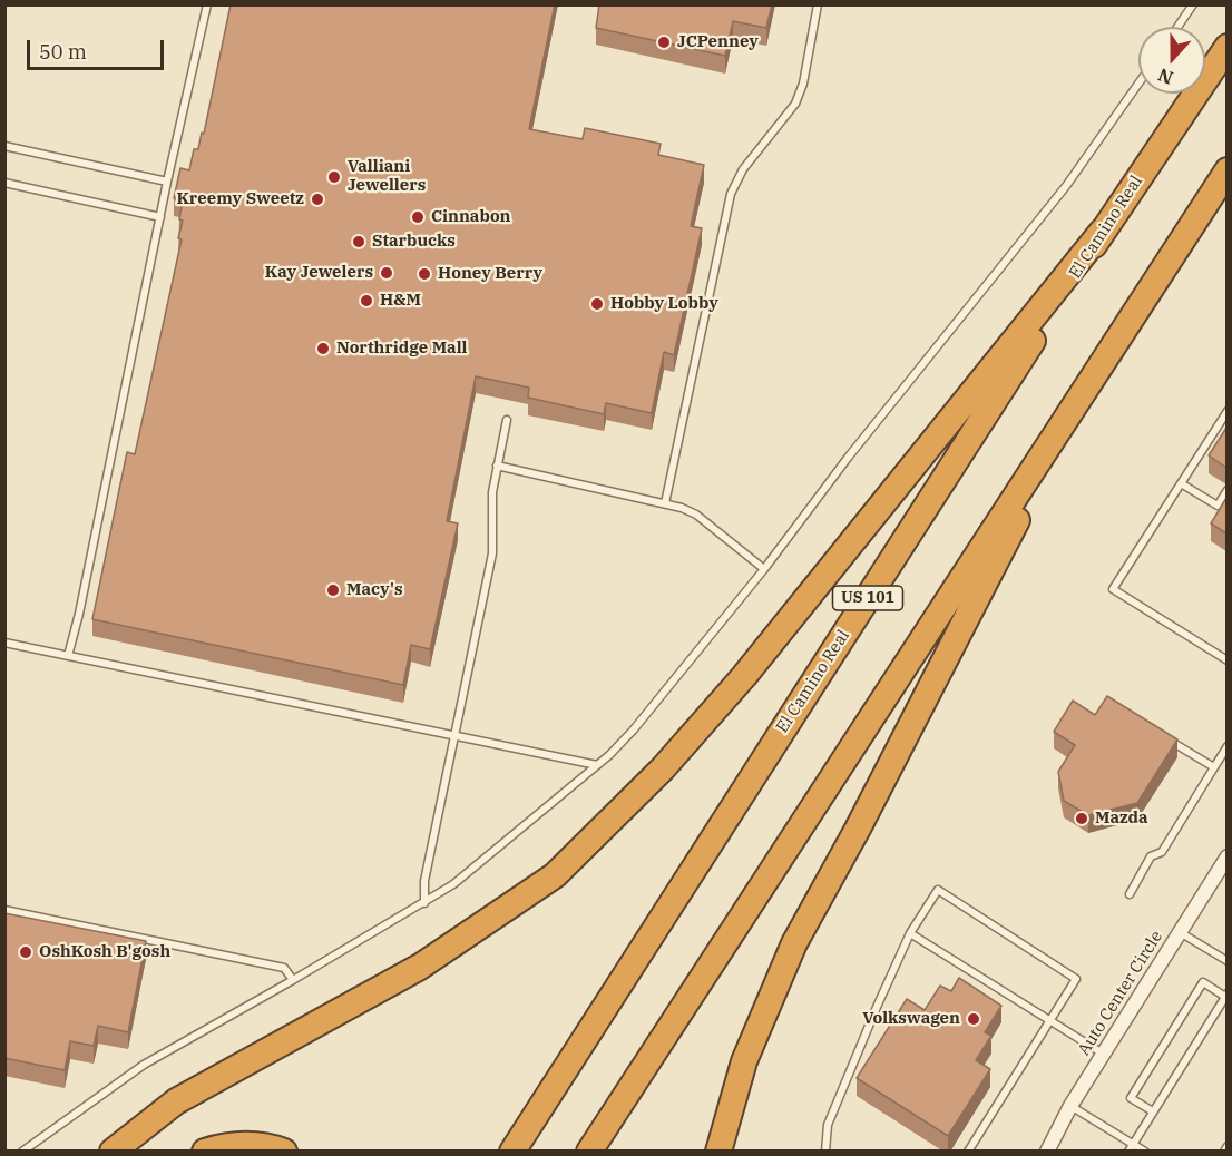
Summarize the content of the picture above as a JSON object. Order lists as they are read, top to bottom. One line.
{"streets":{"highway":["El Camino Real","US 101"],"street":["Auto Center Circle"]},"places":["JCPenney","Valliani Jewellers","Kreemy Sweetz","Cinnabon","Starbucks","Kay Jewelers","Honey Berry","H&M","Hobby Lobby","Northridge Mall","Macy's","Mazda","OshKosh B'gosh","Volkswagen"],"scale_bar":"50 m","north":"bottom"}
